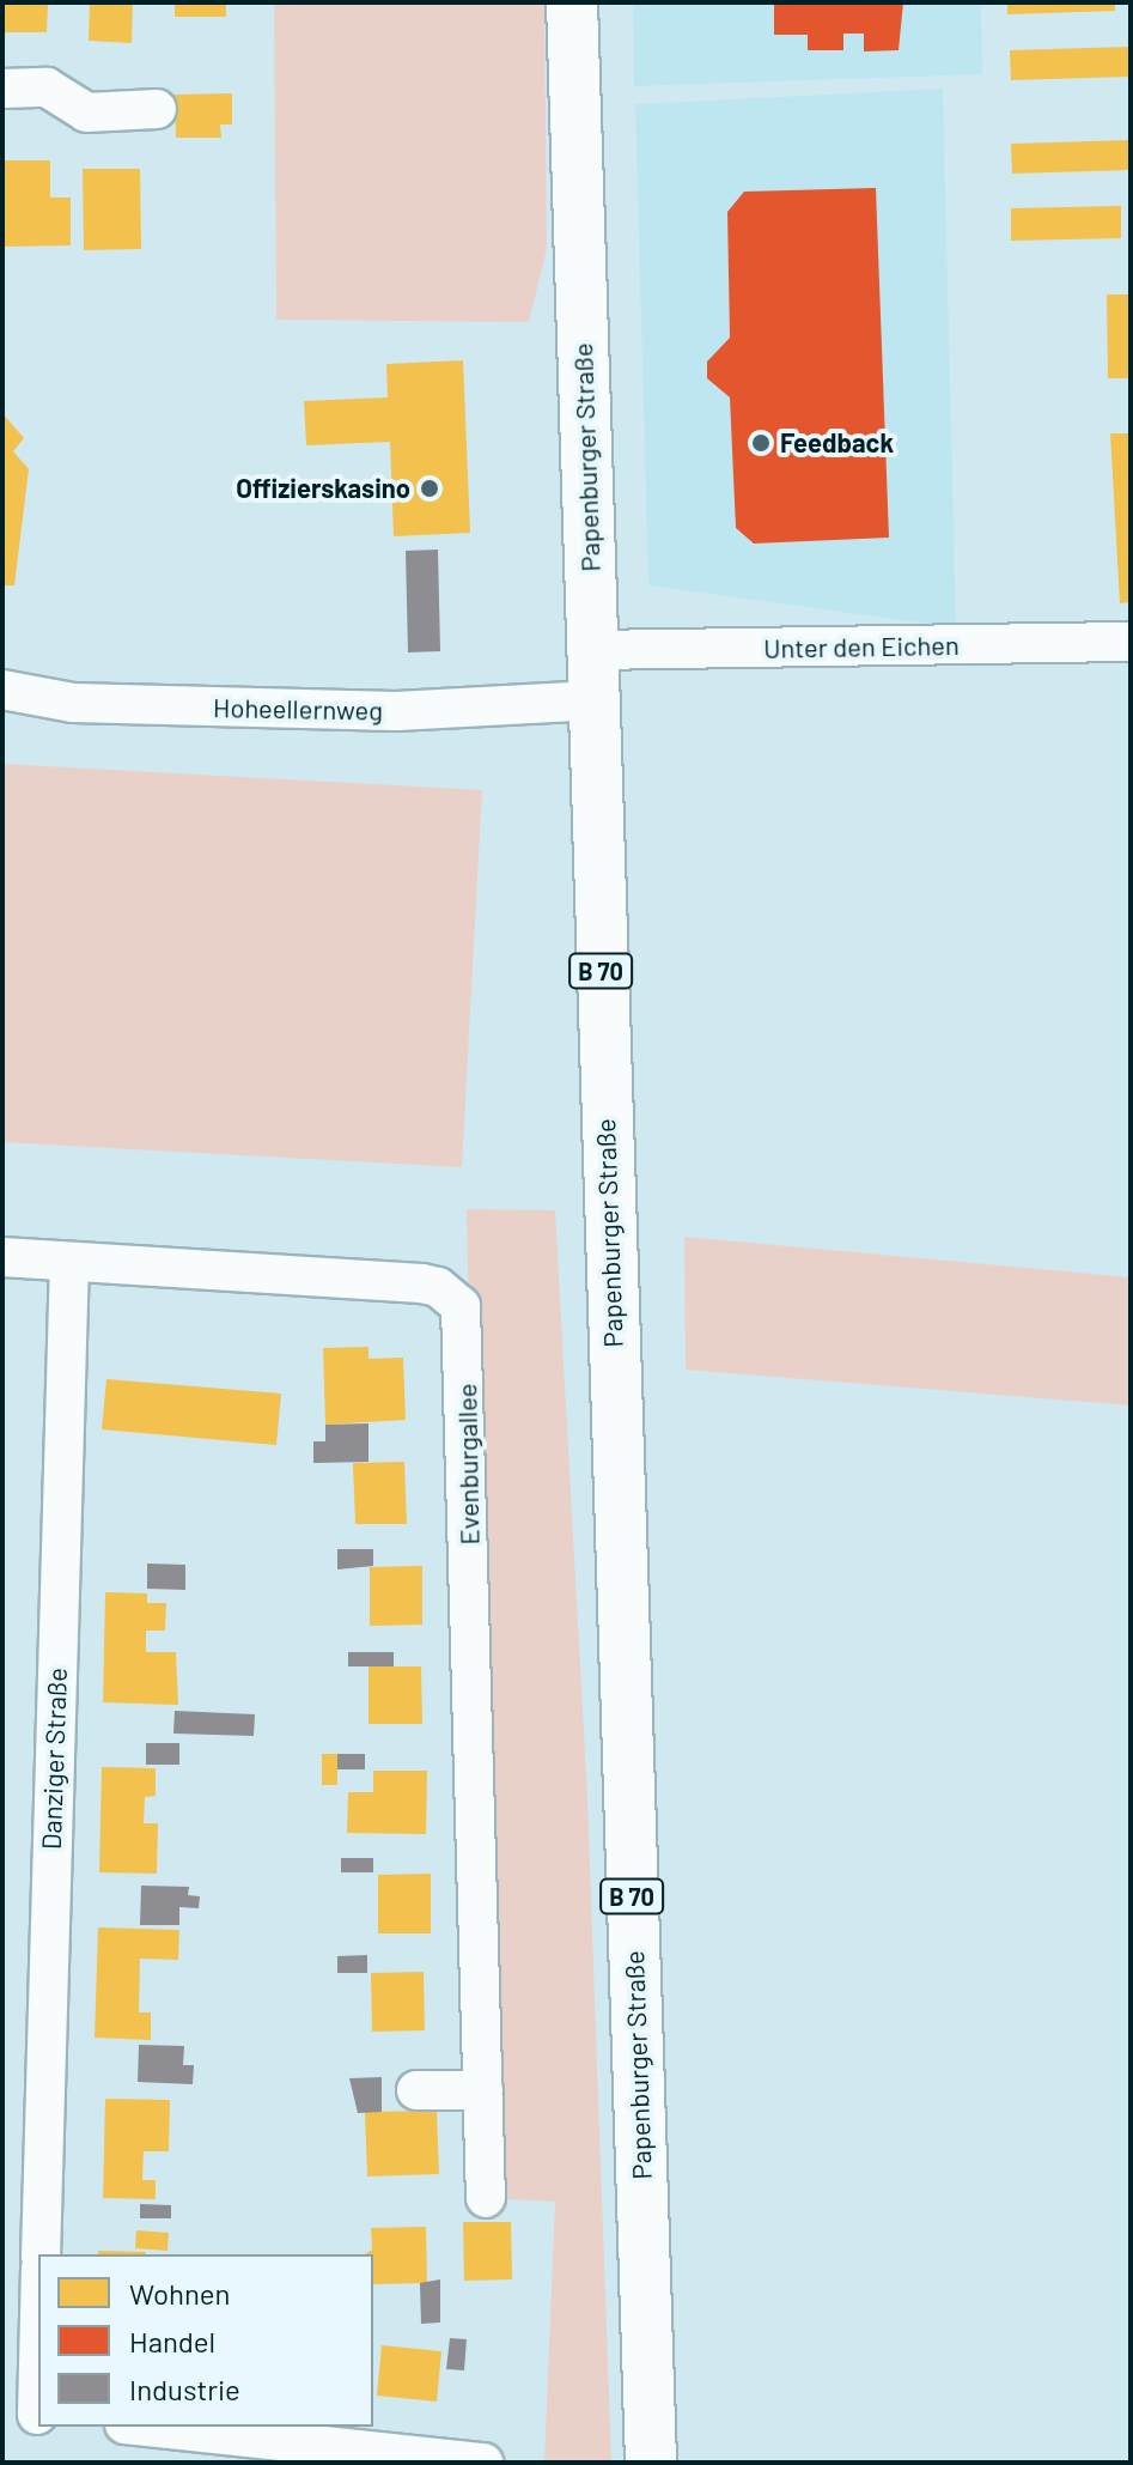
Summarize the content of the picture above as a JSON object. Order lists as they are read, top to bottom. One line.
{"streets":{"main road":["Papenburger Straße","B 70"],"street":["Unter den Eichen","Hoheellernweg","Evenburgallee","Danziger Straße"]},"crossings":[["Papenburger Straße","Unter den Eichen"],["Papenburger Straße","Hoheellernweg"],["Evenburgallee","Danziger Straße"]],"places":["Feedback","Offizierskasino"],"legend":["Wohnen","Handel","Industrie"]}
